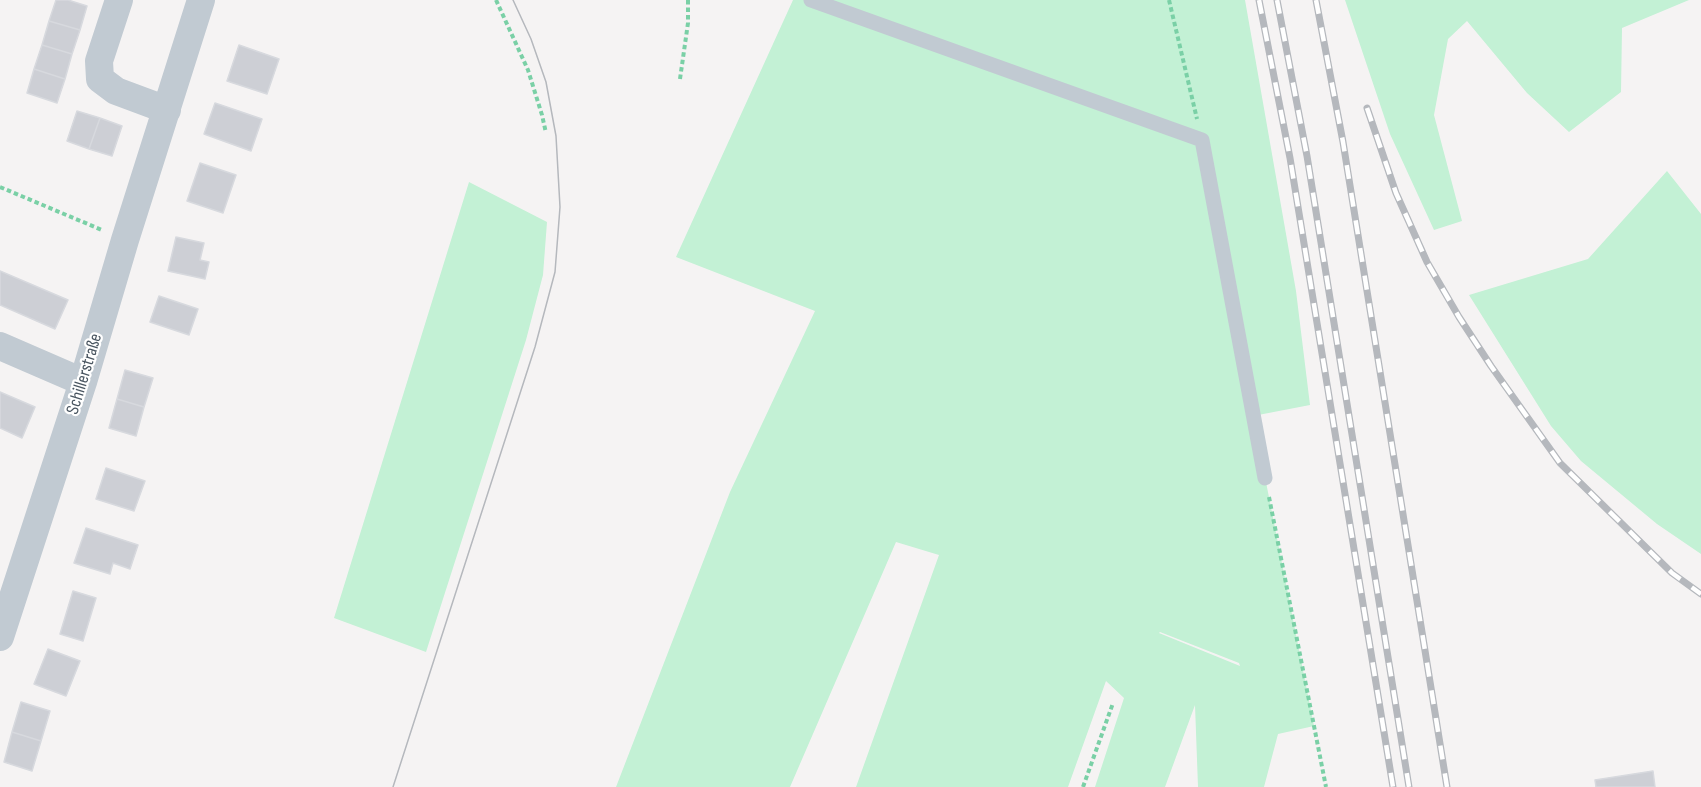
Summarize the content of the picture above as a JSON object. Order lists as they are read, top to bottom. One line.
{"streets":{"street":["Schillerstraße"]}}
